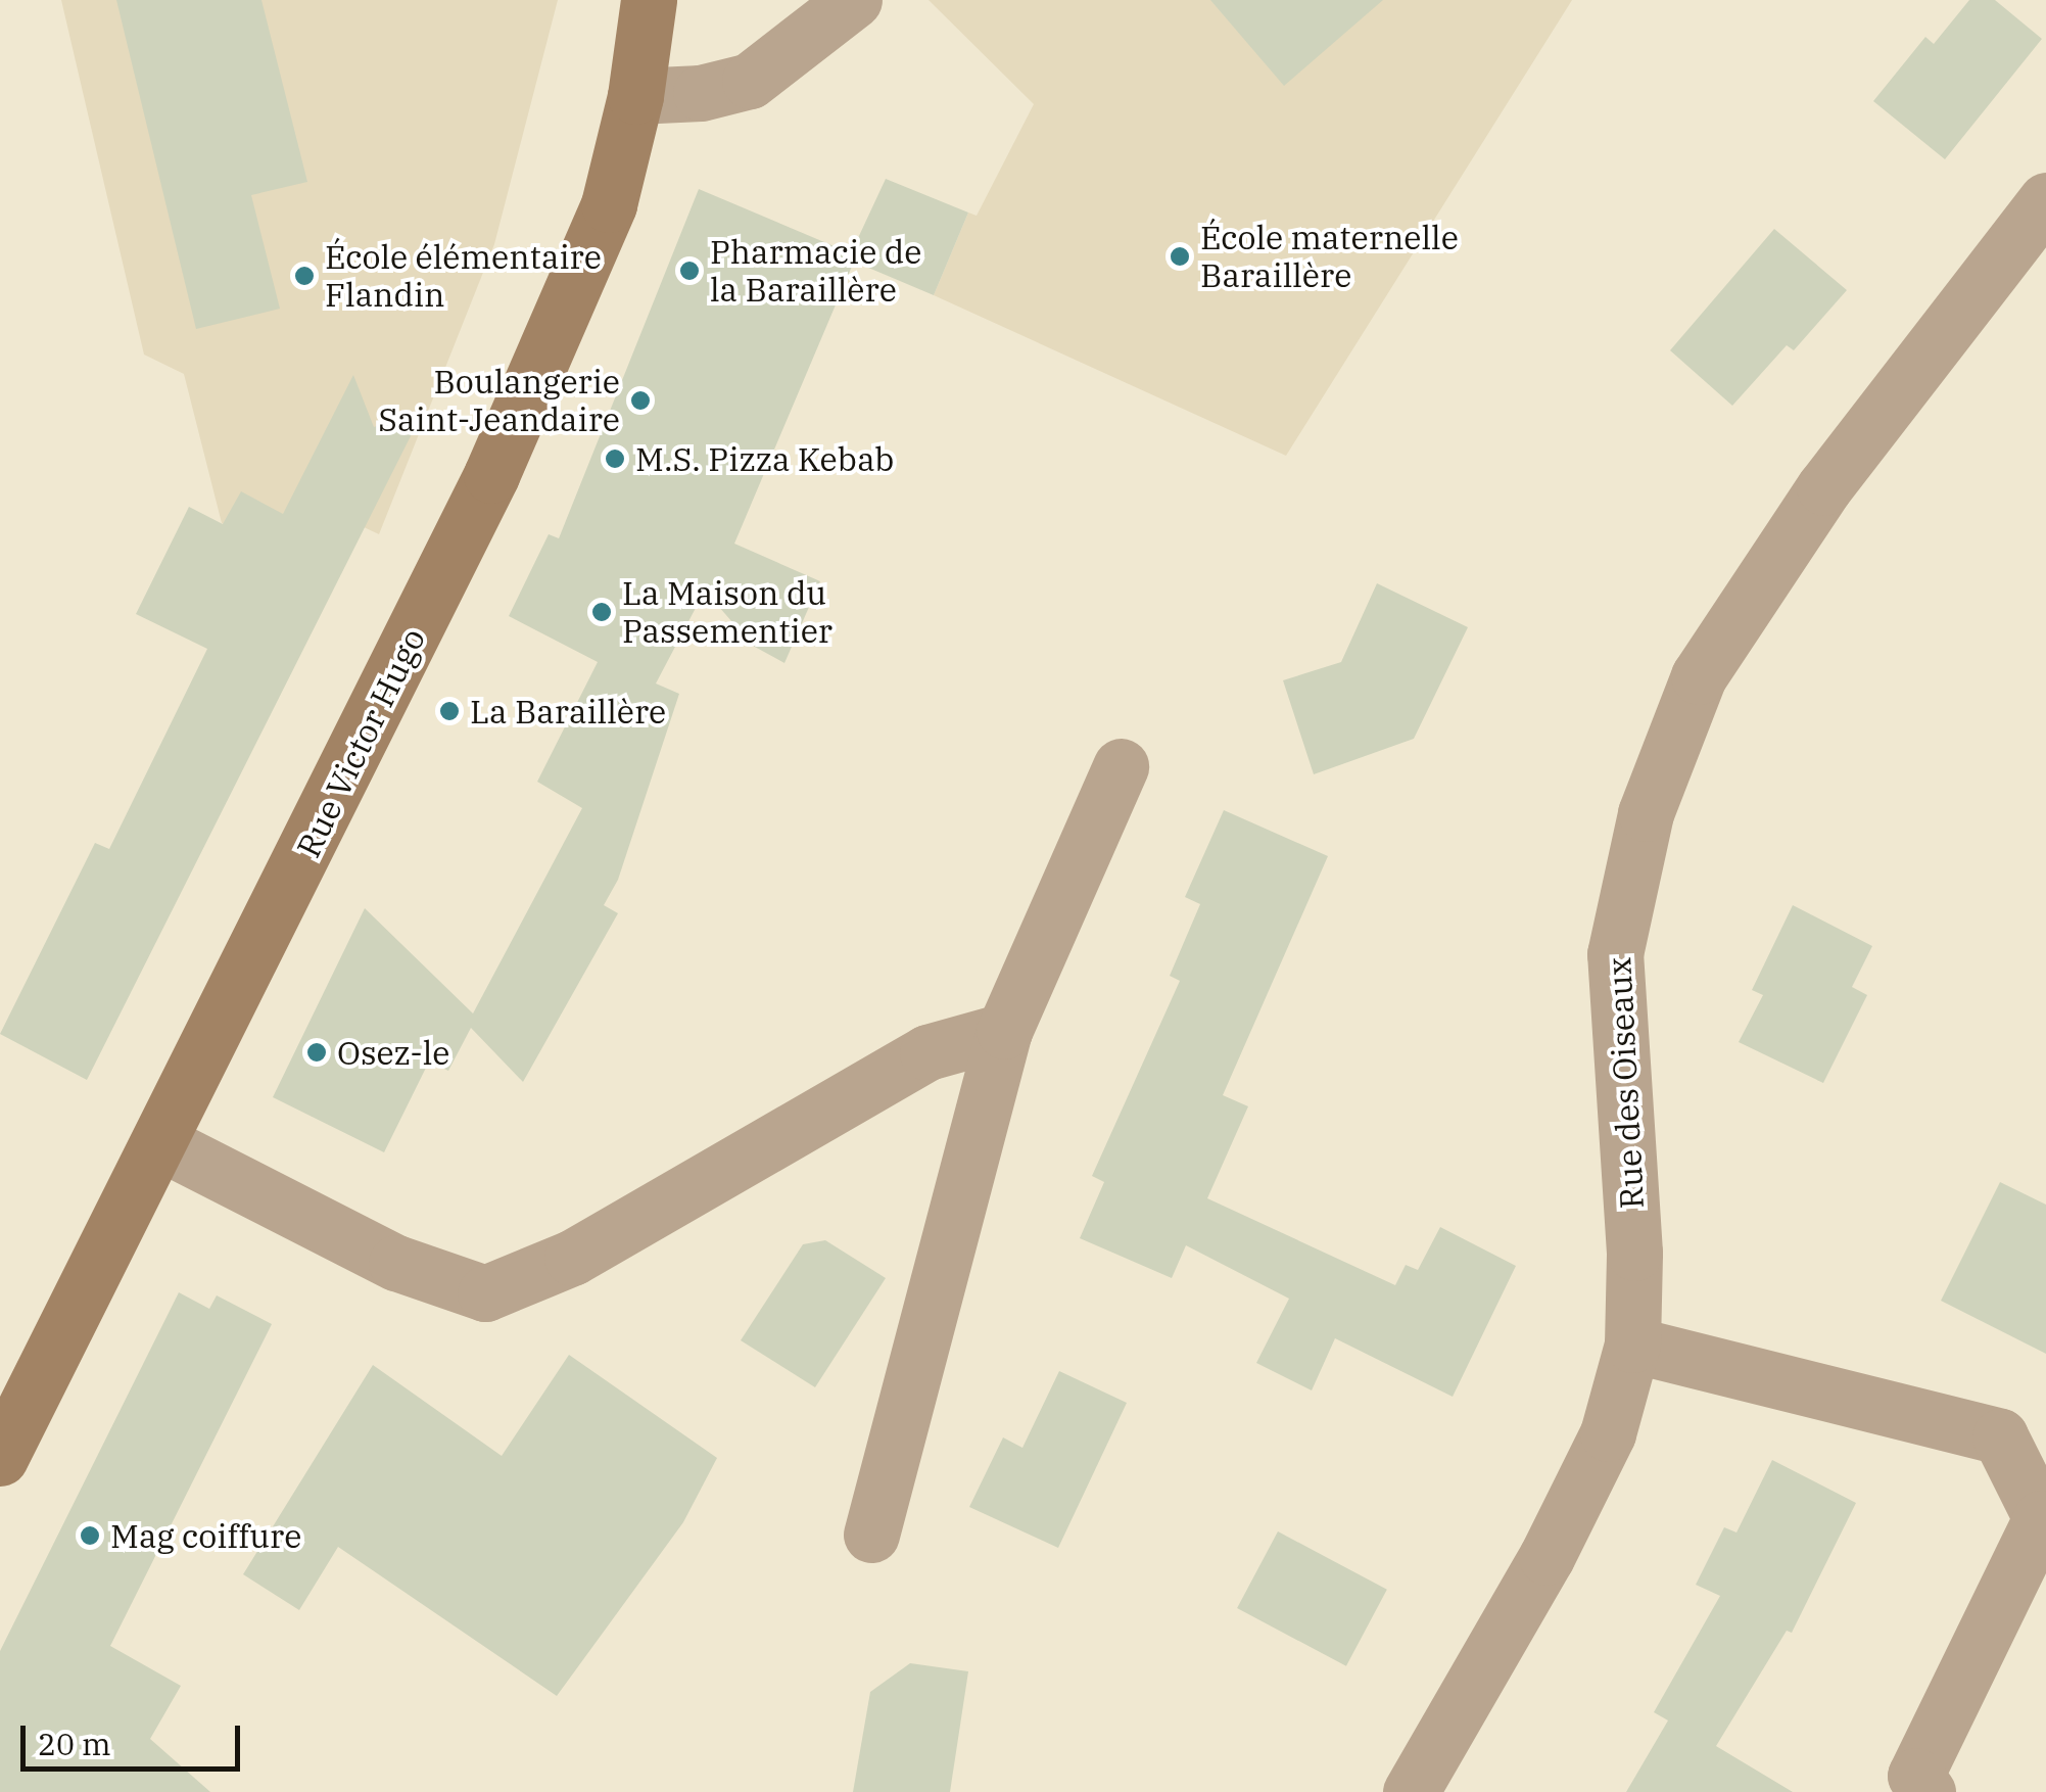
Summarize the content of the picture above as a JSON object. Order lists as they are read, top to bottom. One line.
{"streets":{"main road":["Rue Victor Hugo"],"street":["Rue des Oiseaux"]},"places":["École maternelle Baraillère","Pharmacie de la Baraillère","École élémentaire Flandin","Boulangerie Saint-Jeandaire","M.S. Pizza Kebab","La Maison du Passementier","La Baraillère","Osez-le","Mag coiffure"],"scale_bar":"20 m"}
